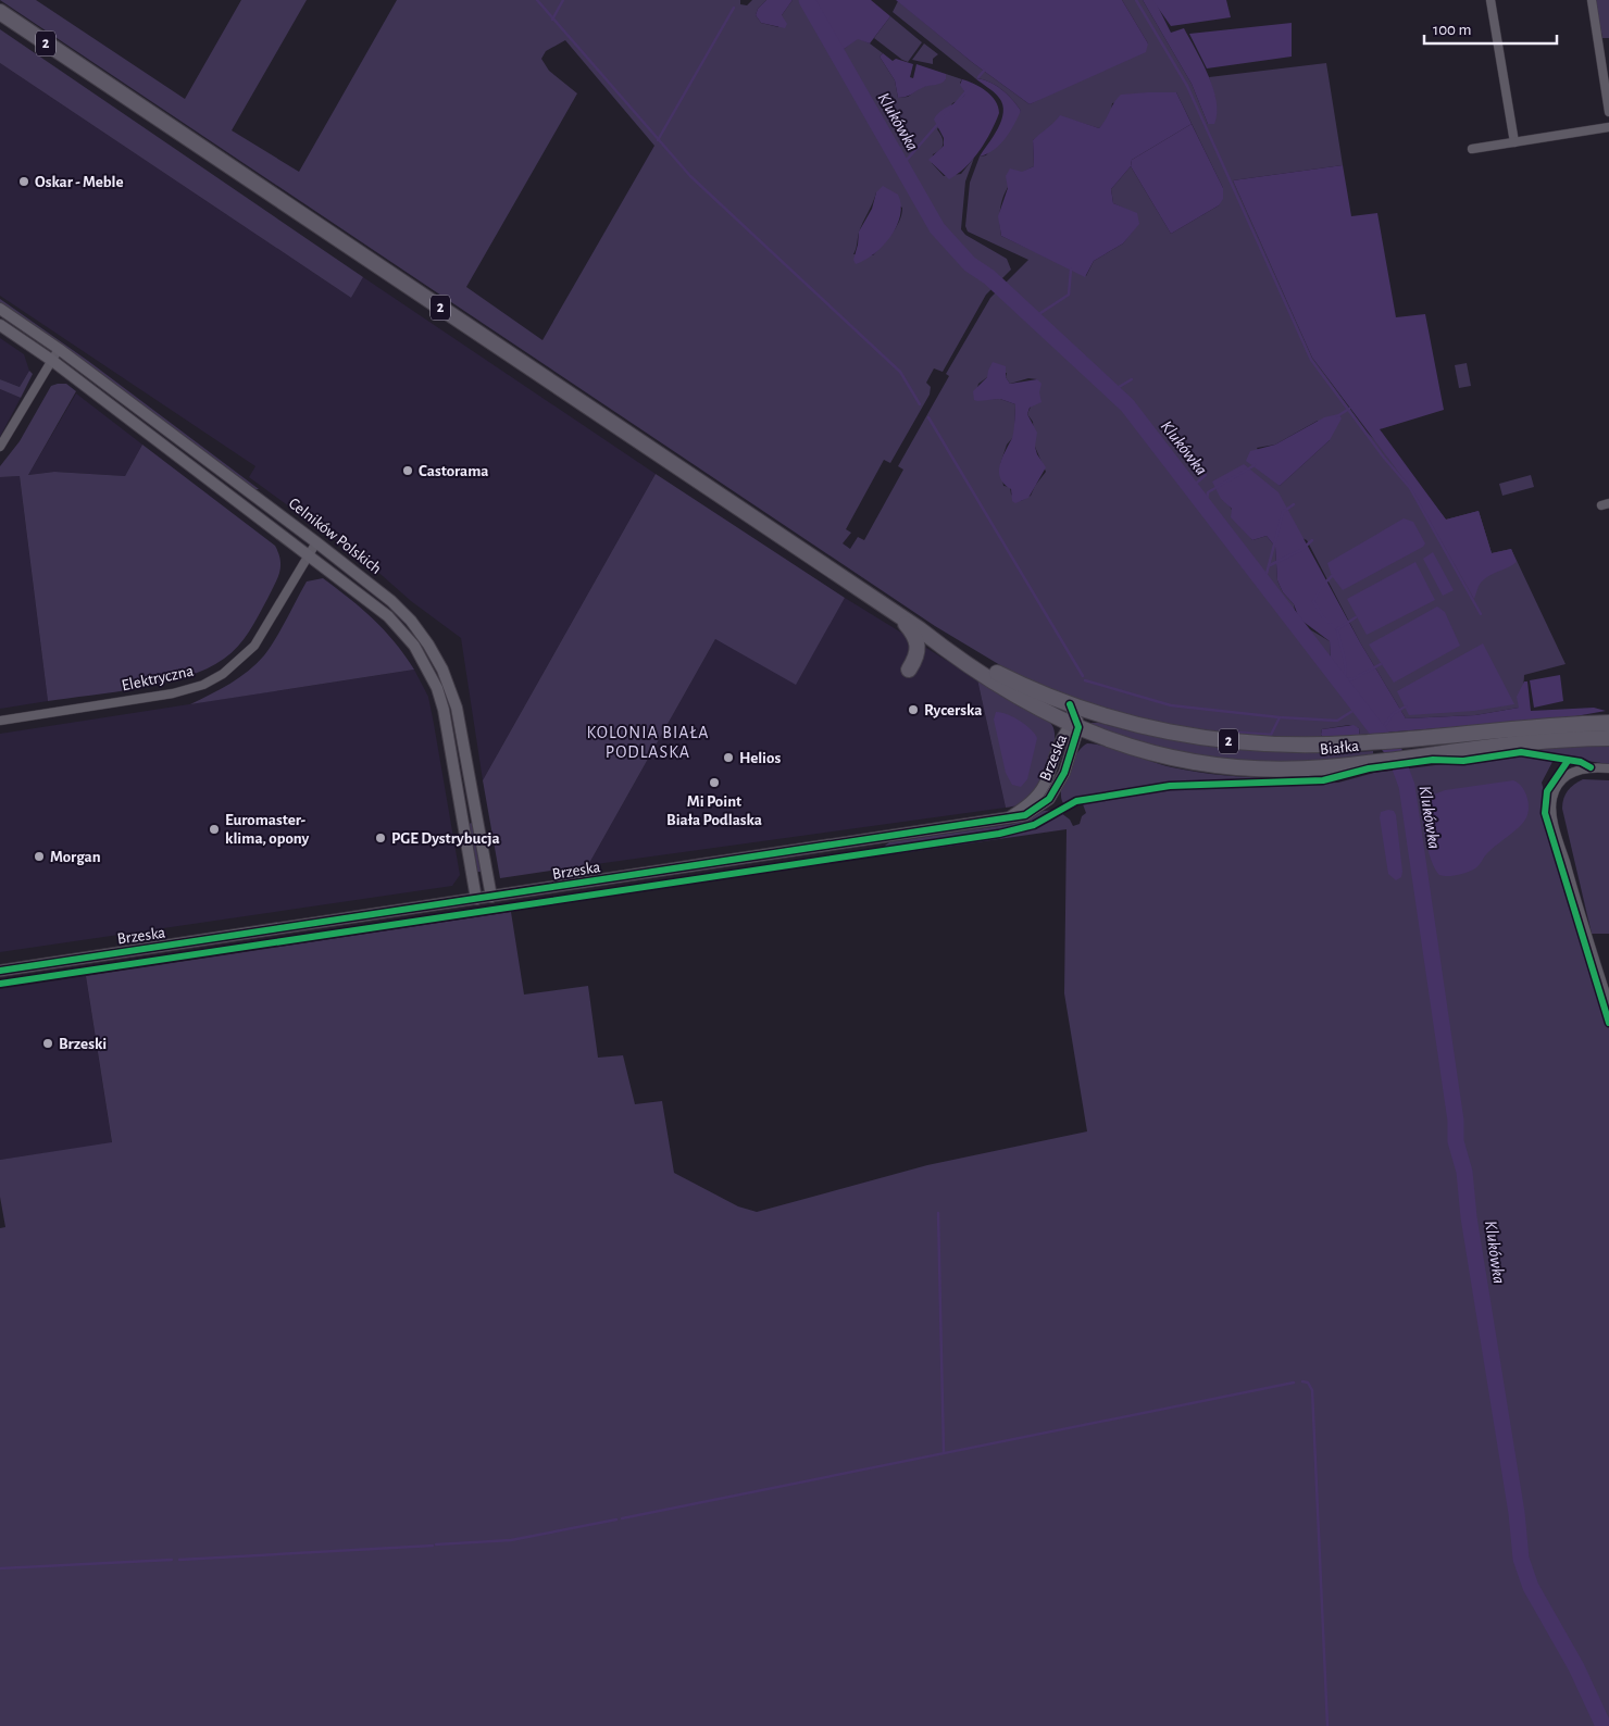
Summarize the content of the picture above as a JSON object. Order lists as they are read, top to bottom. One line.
{"streets":{"highway":["2","Białka"],"street":["Celników Polskich","Elektryczna","Brzeska"]},"crossings":[["2","Białka"],["2","Brzeska"],["Celników Polskich","Elektryczna"],["Celników Polskich","Brzeska"],["Białka","Brzeska"]],"districts":["KOLONIA BIAŁA PODLASKA"],"water":["Klukówka"],"places":["Oskar - Meble","Castorama","Rycerska","Helios","Mi Point Biała Podlaska","Euromaster- klima, opony","PGE Dystrybucja","Morgan","Brzeski"],"scale_bar":"100 m"}
